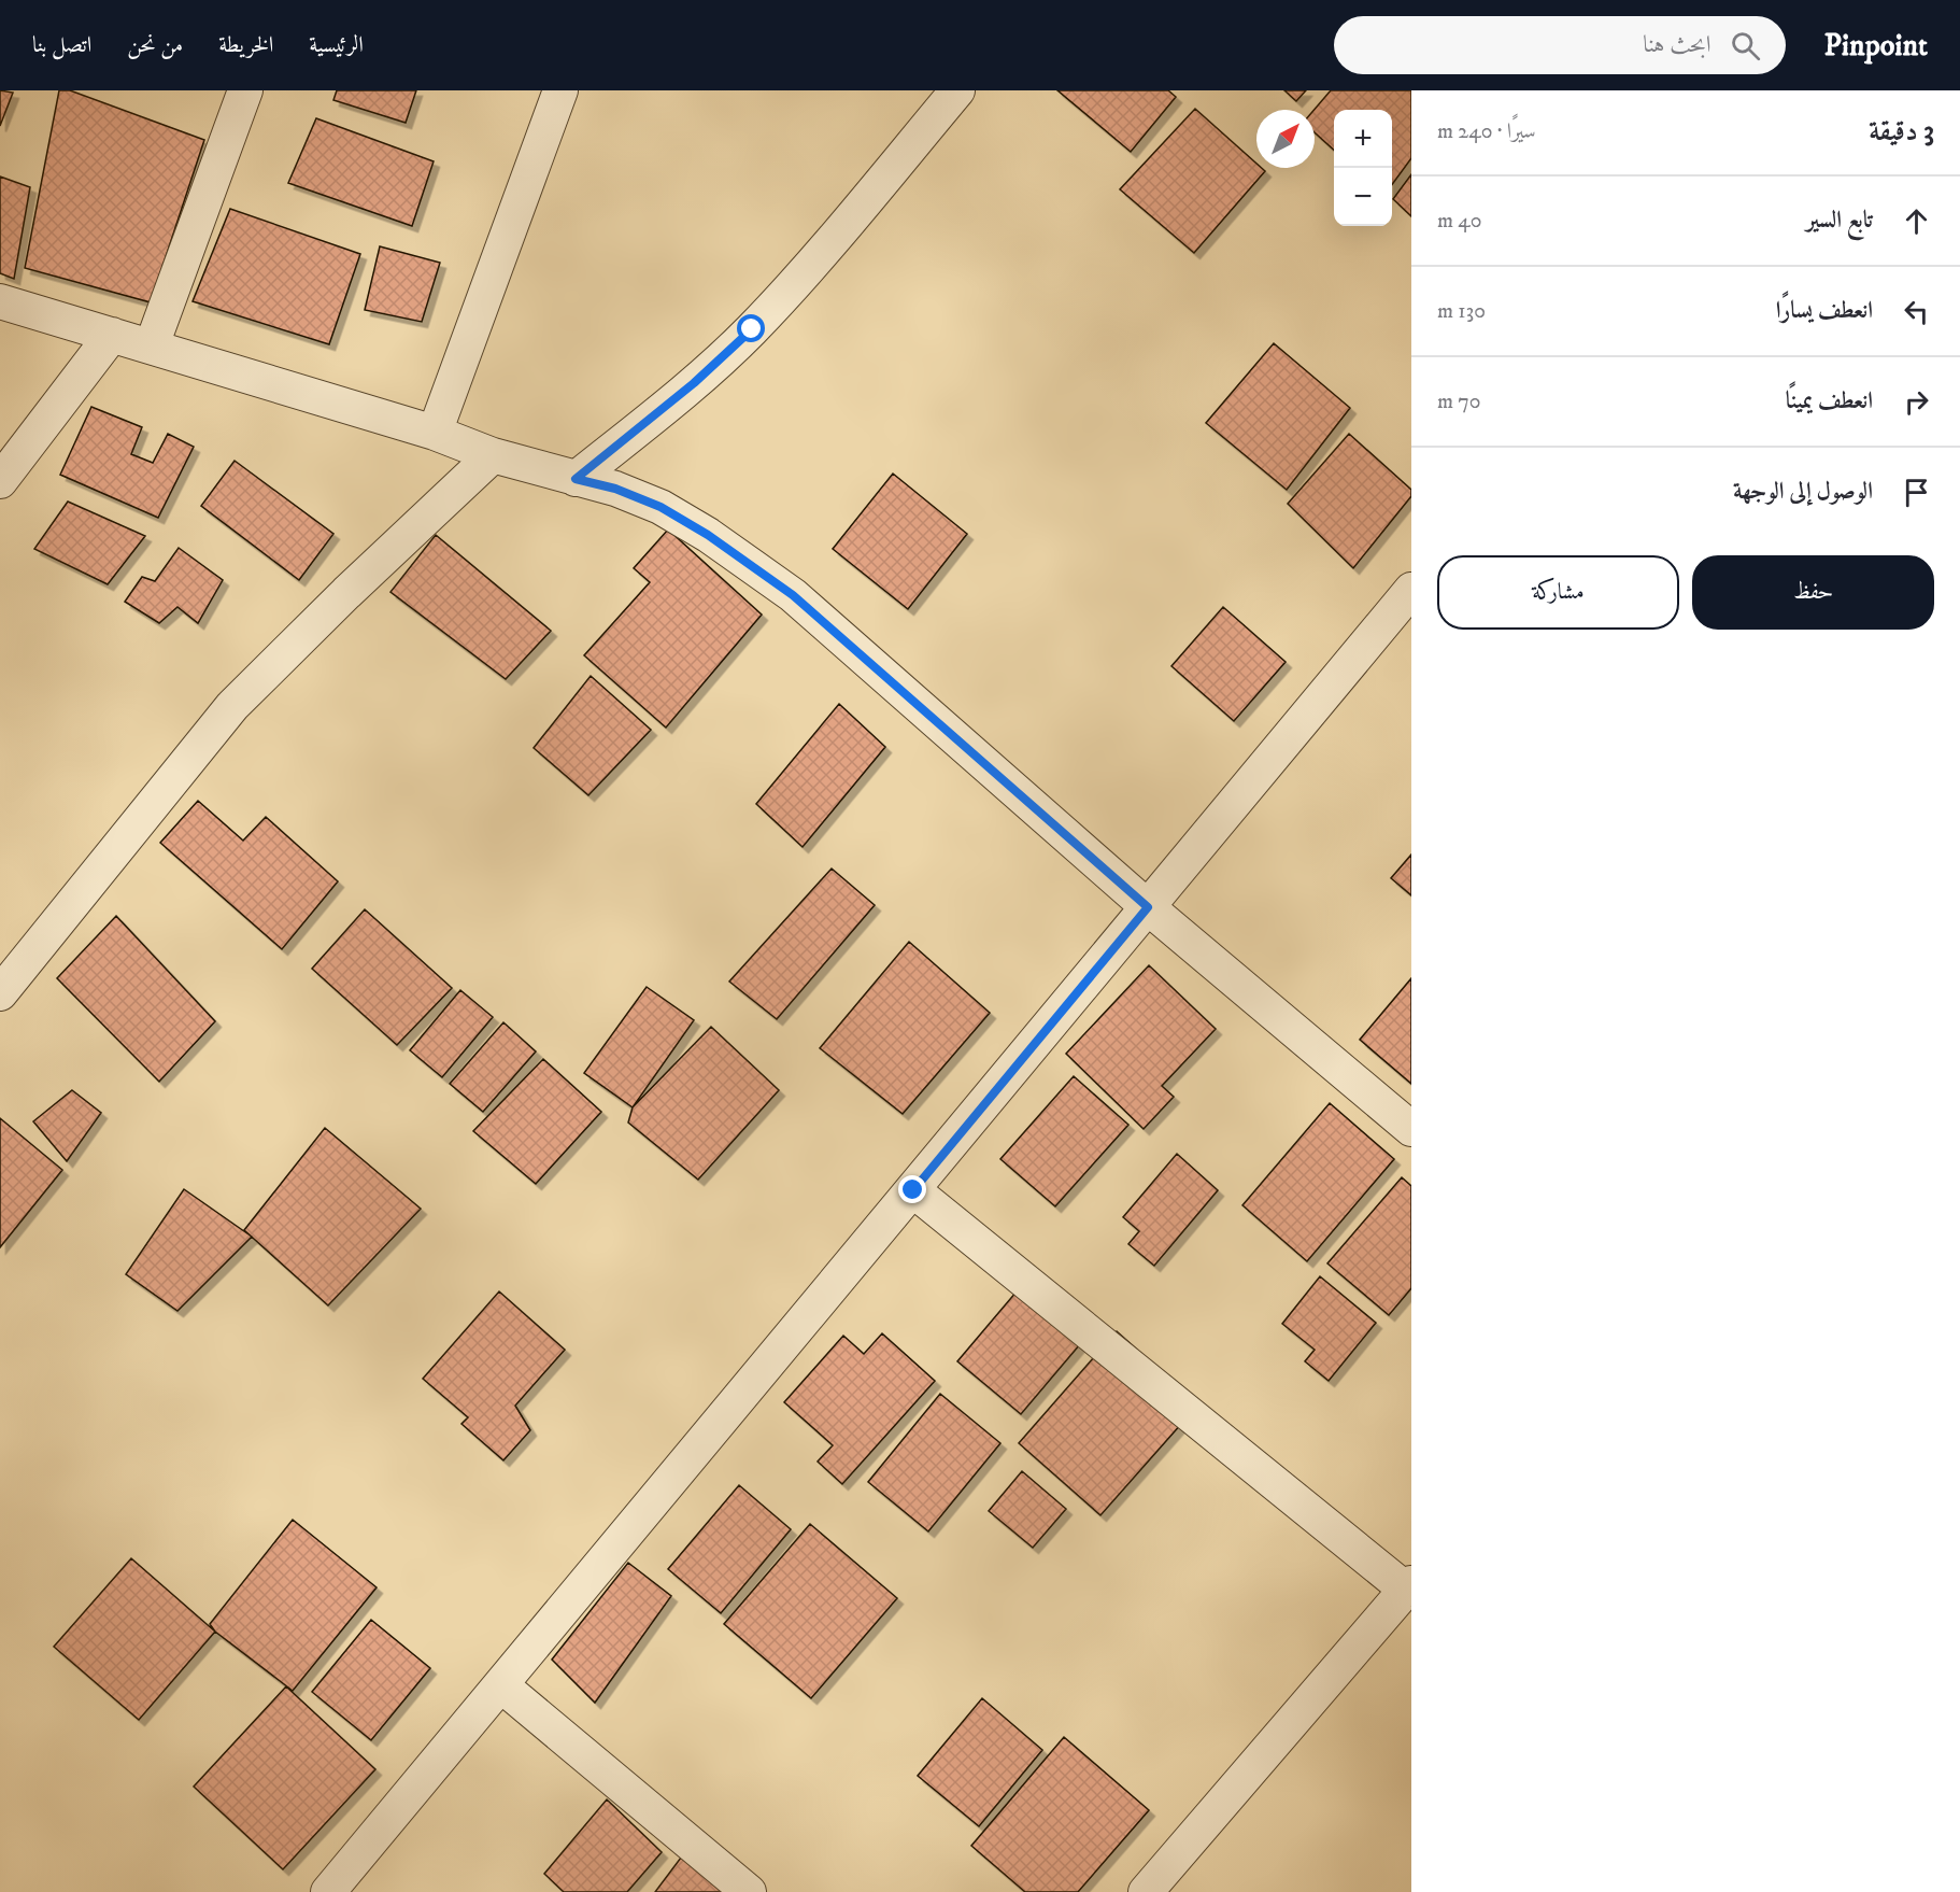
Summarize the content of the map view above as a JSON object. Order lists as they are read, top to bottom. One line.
{"north":"top right","page":{"header":"Pinpoint","search":"ابحث هنا","nav":["الرئيسية","الخريطة","من نحن","اتصل بنا"],"heading":["3 دقيقة","سيرًا · 240 m"],"map_buttons":["+","−"],"list":[["تابع السير","40 m"],["انعطف يسارًا","130 m"],["انعطف يمينًا","70 m"],"الوصول إلى الوجهة"],"buttons":["حفظ","مشاركة"]}}
